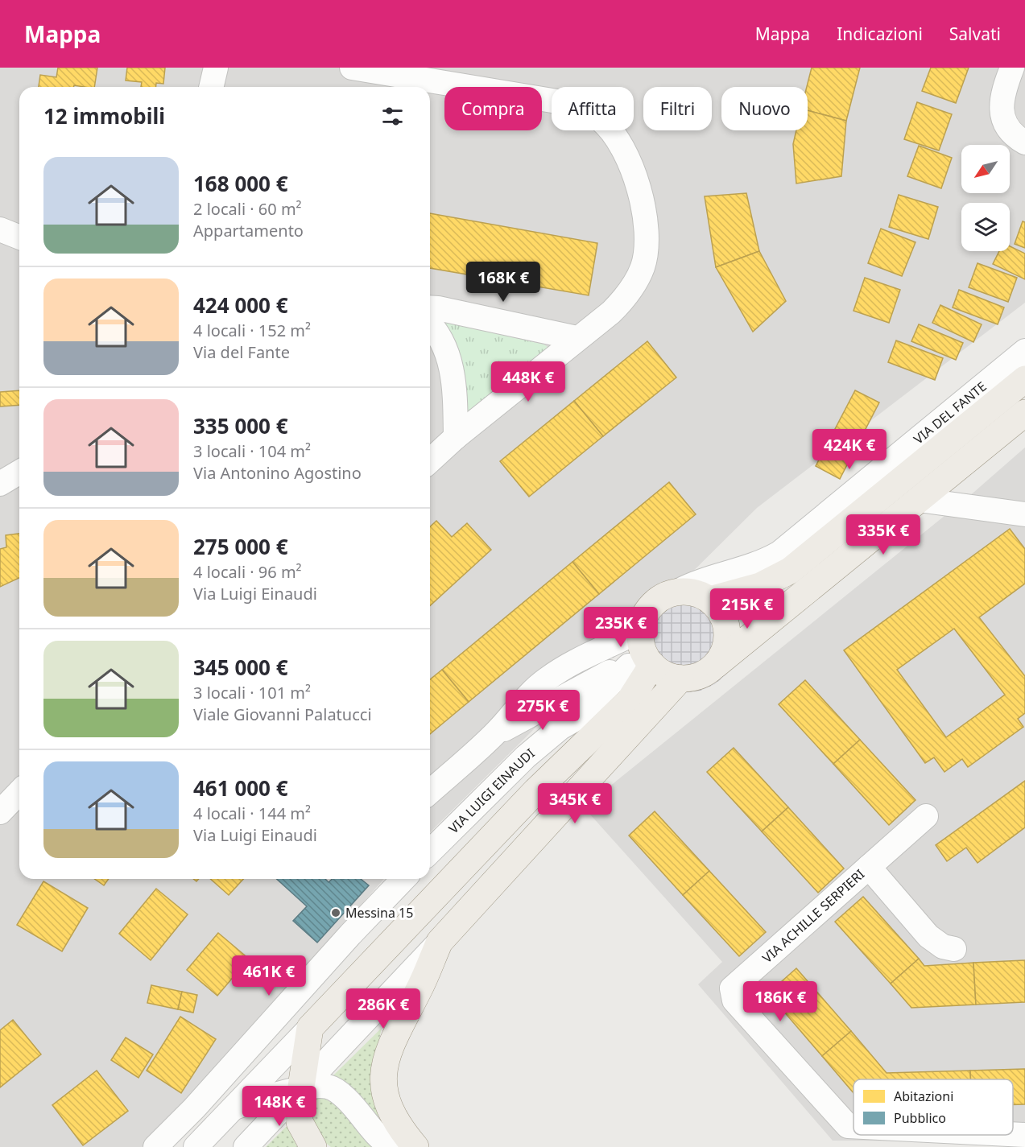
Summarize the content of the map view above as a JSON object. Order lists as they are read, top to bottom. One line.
{"streets":{"street":["VIA DEL FANTE","VIA LUIGI EINAUDI","VIA ACHILLE SERPIERI"]},"crossings":[["VIA DEL FANTE","VIA LUIGI EINAUDI"]],"places":["Messina 15"],"legend":["Abitazioni","Pubblico"],"north":"bottom left","page":{"header":"Mappa","nav":["Mappa","Indicazioni","Salvati"],"chip":["Compra","Affitta","Filtri","Nuovo"],"heading":"12 immobili","list":[{"name":"168 000 €","note":"2 locali · 60 m² · Appartamento"},{"name":"424 000 €","note":"4 locali · 152 m² · Via del Fante"},{"name":"335 000 €","note":"3 locali · 104 m² · Via Antonino Agostino"},{"name":"275 000 €","note":"4 locali · 96 m² · Via Luigi Einaudi"},{"name":"345 000 €","note":"3 locali · 101 m² · Viale Giovanni Palatucci"},{"name":"461 000 €","note":"4 locali · 144 m² · Via Luigi Einaudi"}],"price":["168K €","448K €","424K €","335K €","215K €","235K €","275K €","345K €","461K €","186K €","286K €","148K €"]}}
